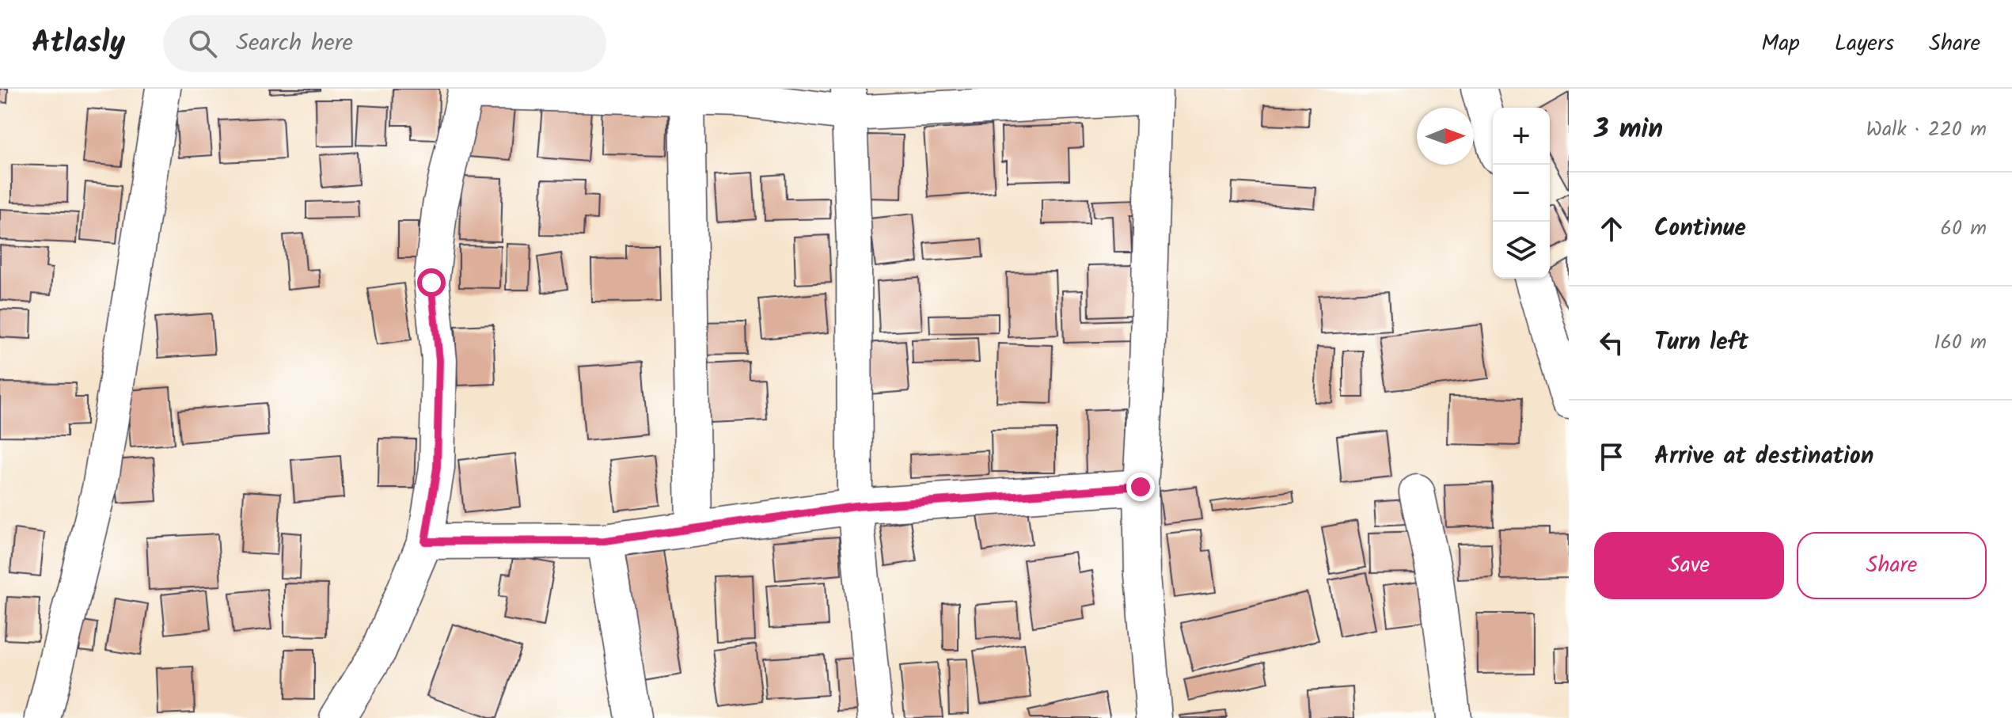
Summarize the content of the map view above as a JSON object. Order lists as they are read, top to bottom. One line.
{"north":"right","page":{"header":"Atlasly","search":"Search here","nav":["Map","Layers","Share"],"heading":["3 min","Walk · 220 m"],"map_buttons":["+","−"],"list":[["Continue","60 m"],["Turn left","160 m"],"Arrive at destination"],"buttons":["Save","Share"]}}
